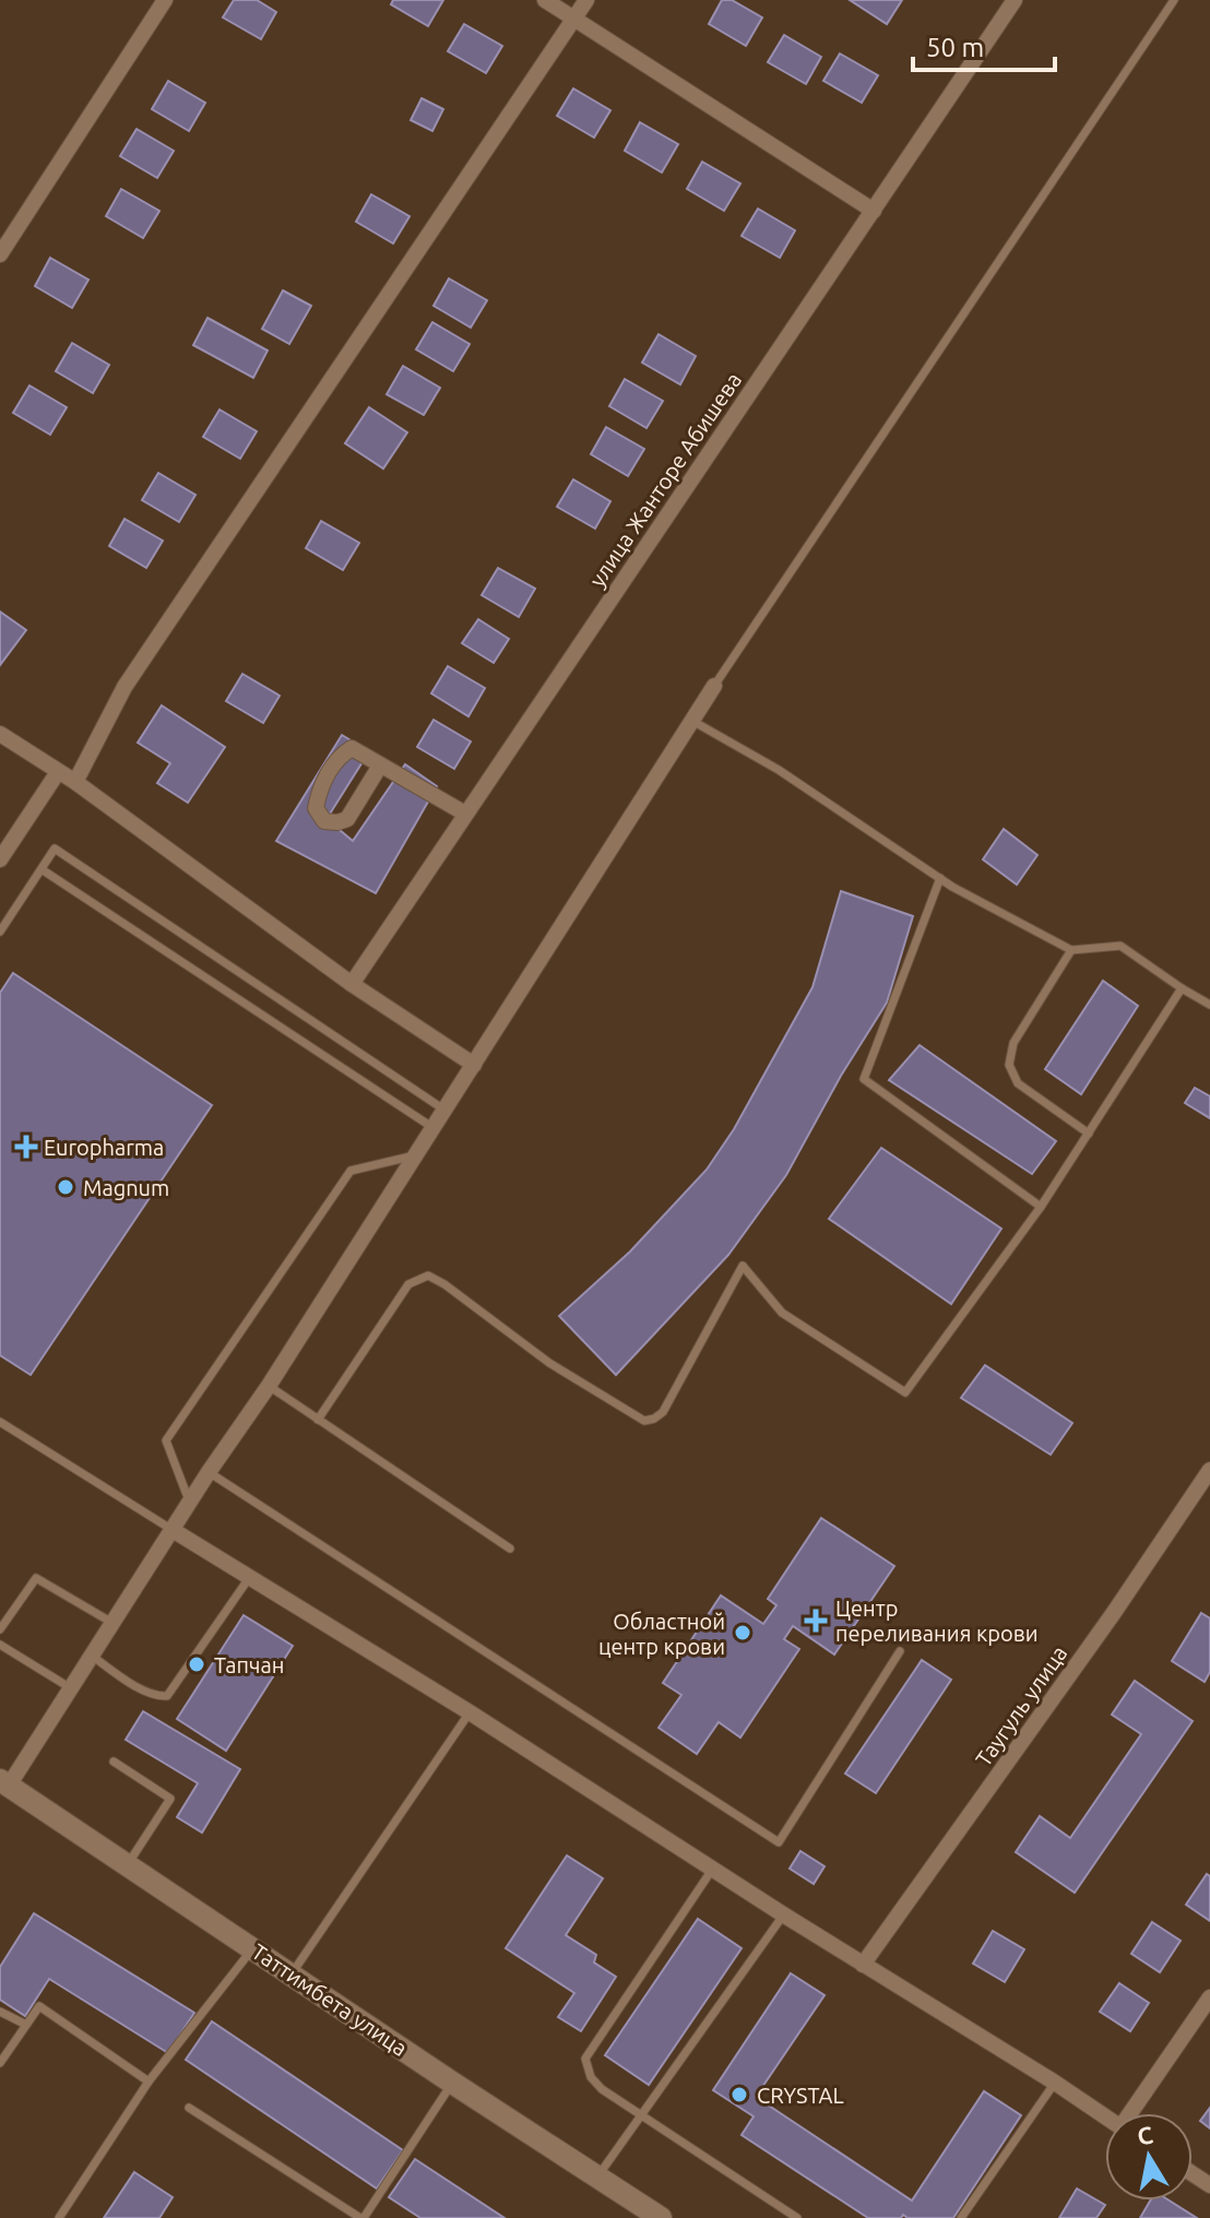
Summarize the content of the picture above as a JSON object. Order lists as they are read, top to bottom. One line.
{"streets":{"main road":["Таттимбета улица"],"street":["улица Жанторе Абишева","Таугуль улица"]},"places":{"health":["Europharma","Центр переливания крови"],"other":["Magnum","Областной центр крови","Тапчан","CRYSTAL"]},"scale_bar":"50 m","north":"top"}
